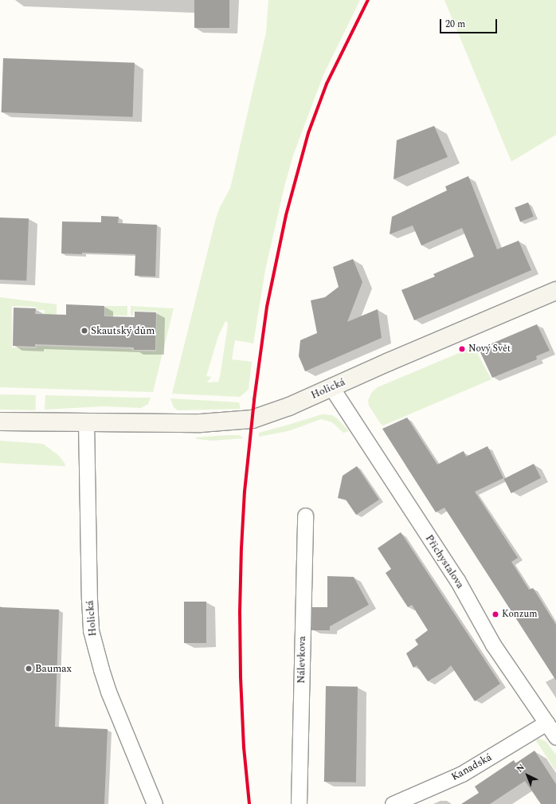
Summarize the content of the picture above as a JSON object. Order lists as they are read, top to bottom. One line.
{"streets":{"street":["Holická","Přichystalova","Nálevkova","Kanadská"]},"crossings":[["Holická","Přichystalova"],["Přichystalova","Kanadská"]],"places":["Skautský dům","Nový Svět","Konzum","Baumax"],"scale_bar":"20 m","north":"top left"}
